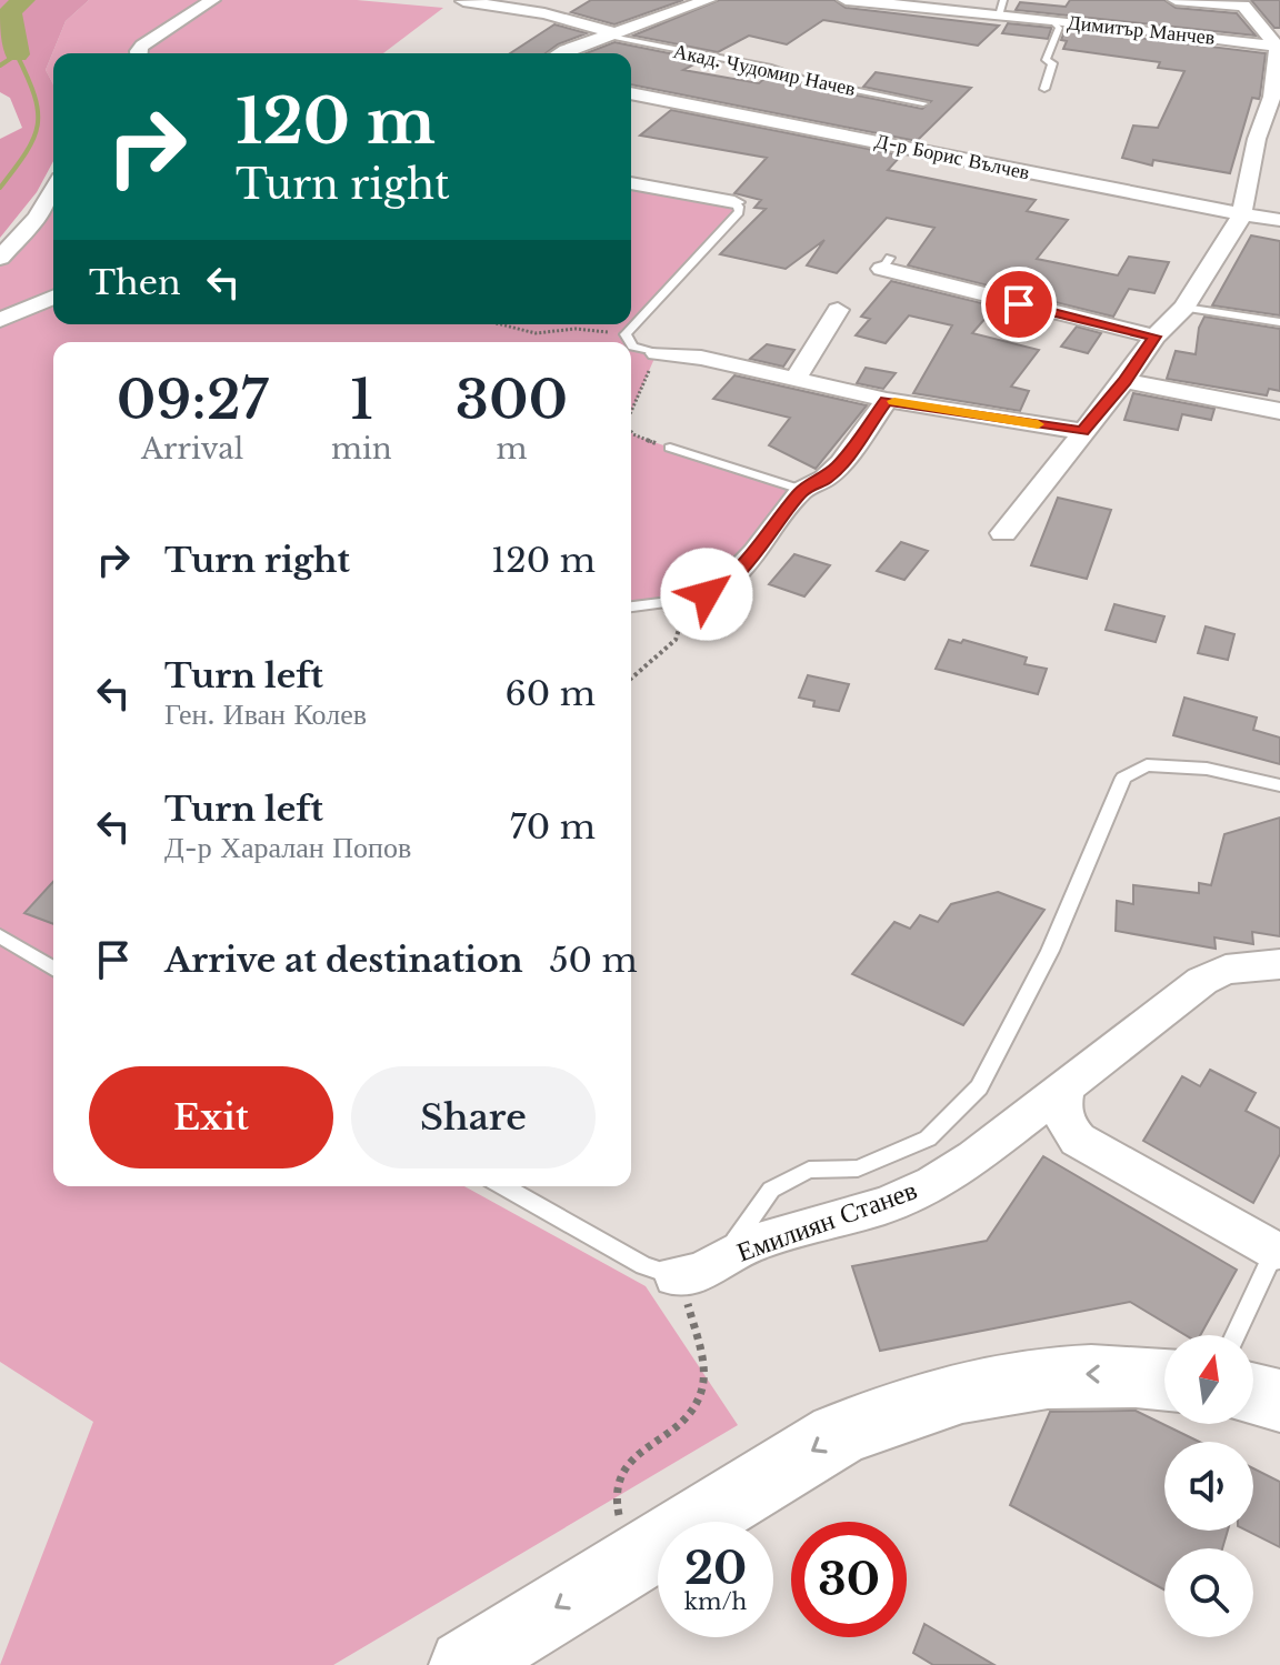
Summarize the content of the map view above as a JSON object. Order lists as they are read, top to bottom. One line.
{"streets":{"street":["Димитър Манчев","Д-р Борис Вълчев","Емилиян Станев"],"lane":["Акад. Чудомир Начев"]},"north":"top","page":{"turn":["120 m","Turn right"],"then":"Then","eta":["09:27","Arrival","1","min","300","m"],"list":[{"name":"Turn right","value":"120 m"},{"name":"Turn left","note":"Ген. Иван Колев","value":"60 m"},{"name":"Turn left","note":"Д-р Харалан Попов","value":"70 m"},{"name":"Arrive at destination","value":"50 m"}],"buttons":["Exit","Share"],"speed":"20 km/h","limit":"30"}}
